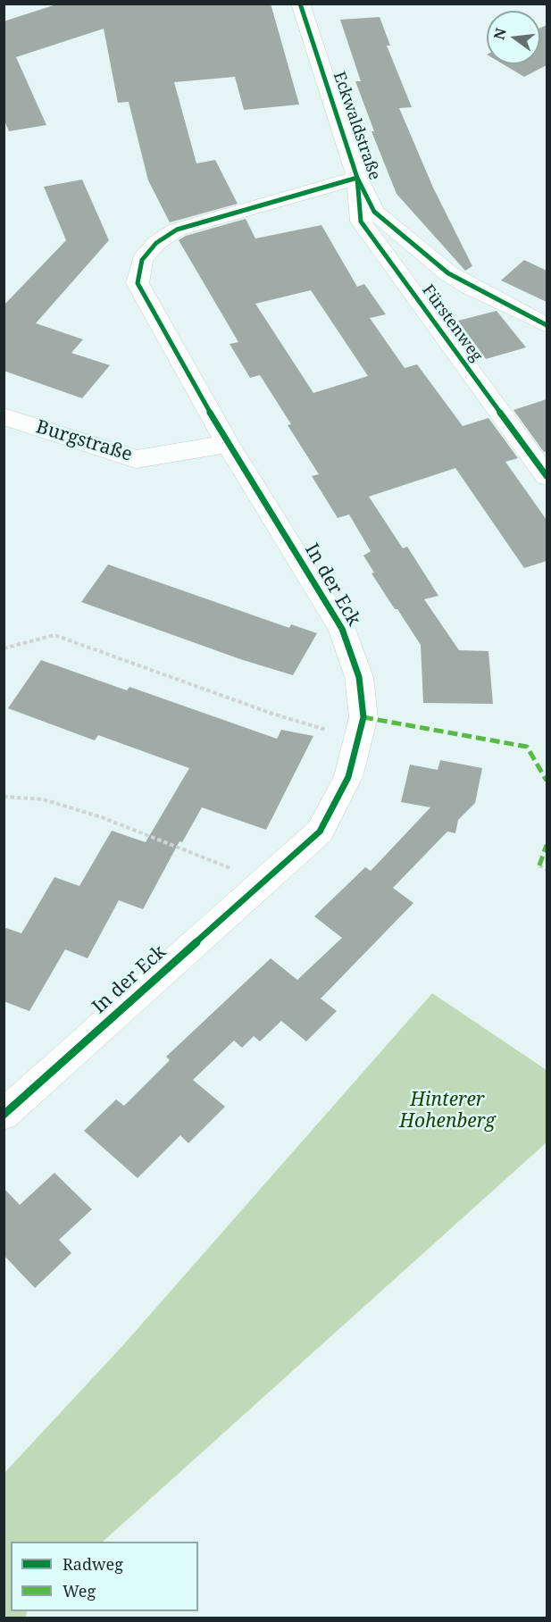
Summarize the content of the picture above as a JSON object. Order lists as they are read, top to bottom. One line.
{"streets":{"street":["Eckwaldstraße","Fürstenweg","Burgstraße","In der Eck"]},"crossings":[["Eckwaldstraße","Fürstenweg"],["Eckwaldstraße","In der Eck"],["Fürstenweg","In der Eck"],["Burgstraße","In der Eck"]],"parks":["Hinterer Hohenberg"],"legend":["Radweg","Weg"],"north":"left"}
